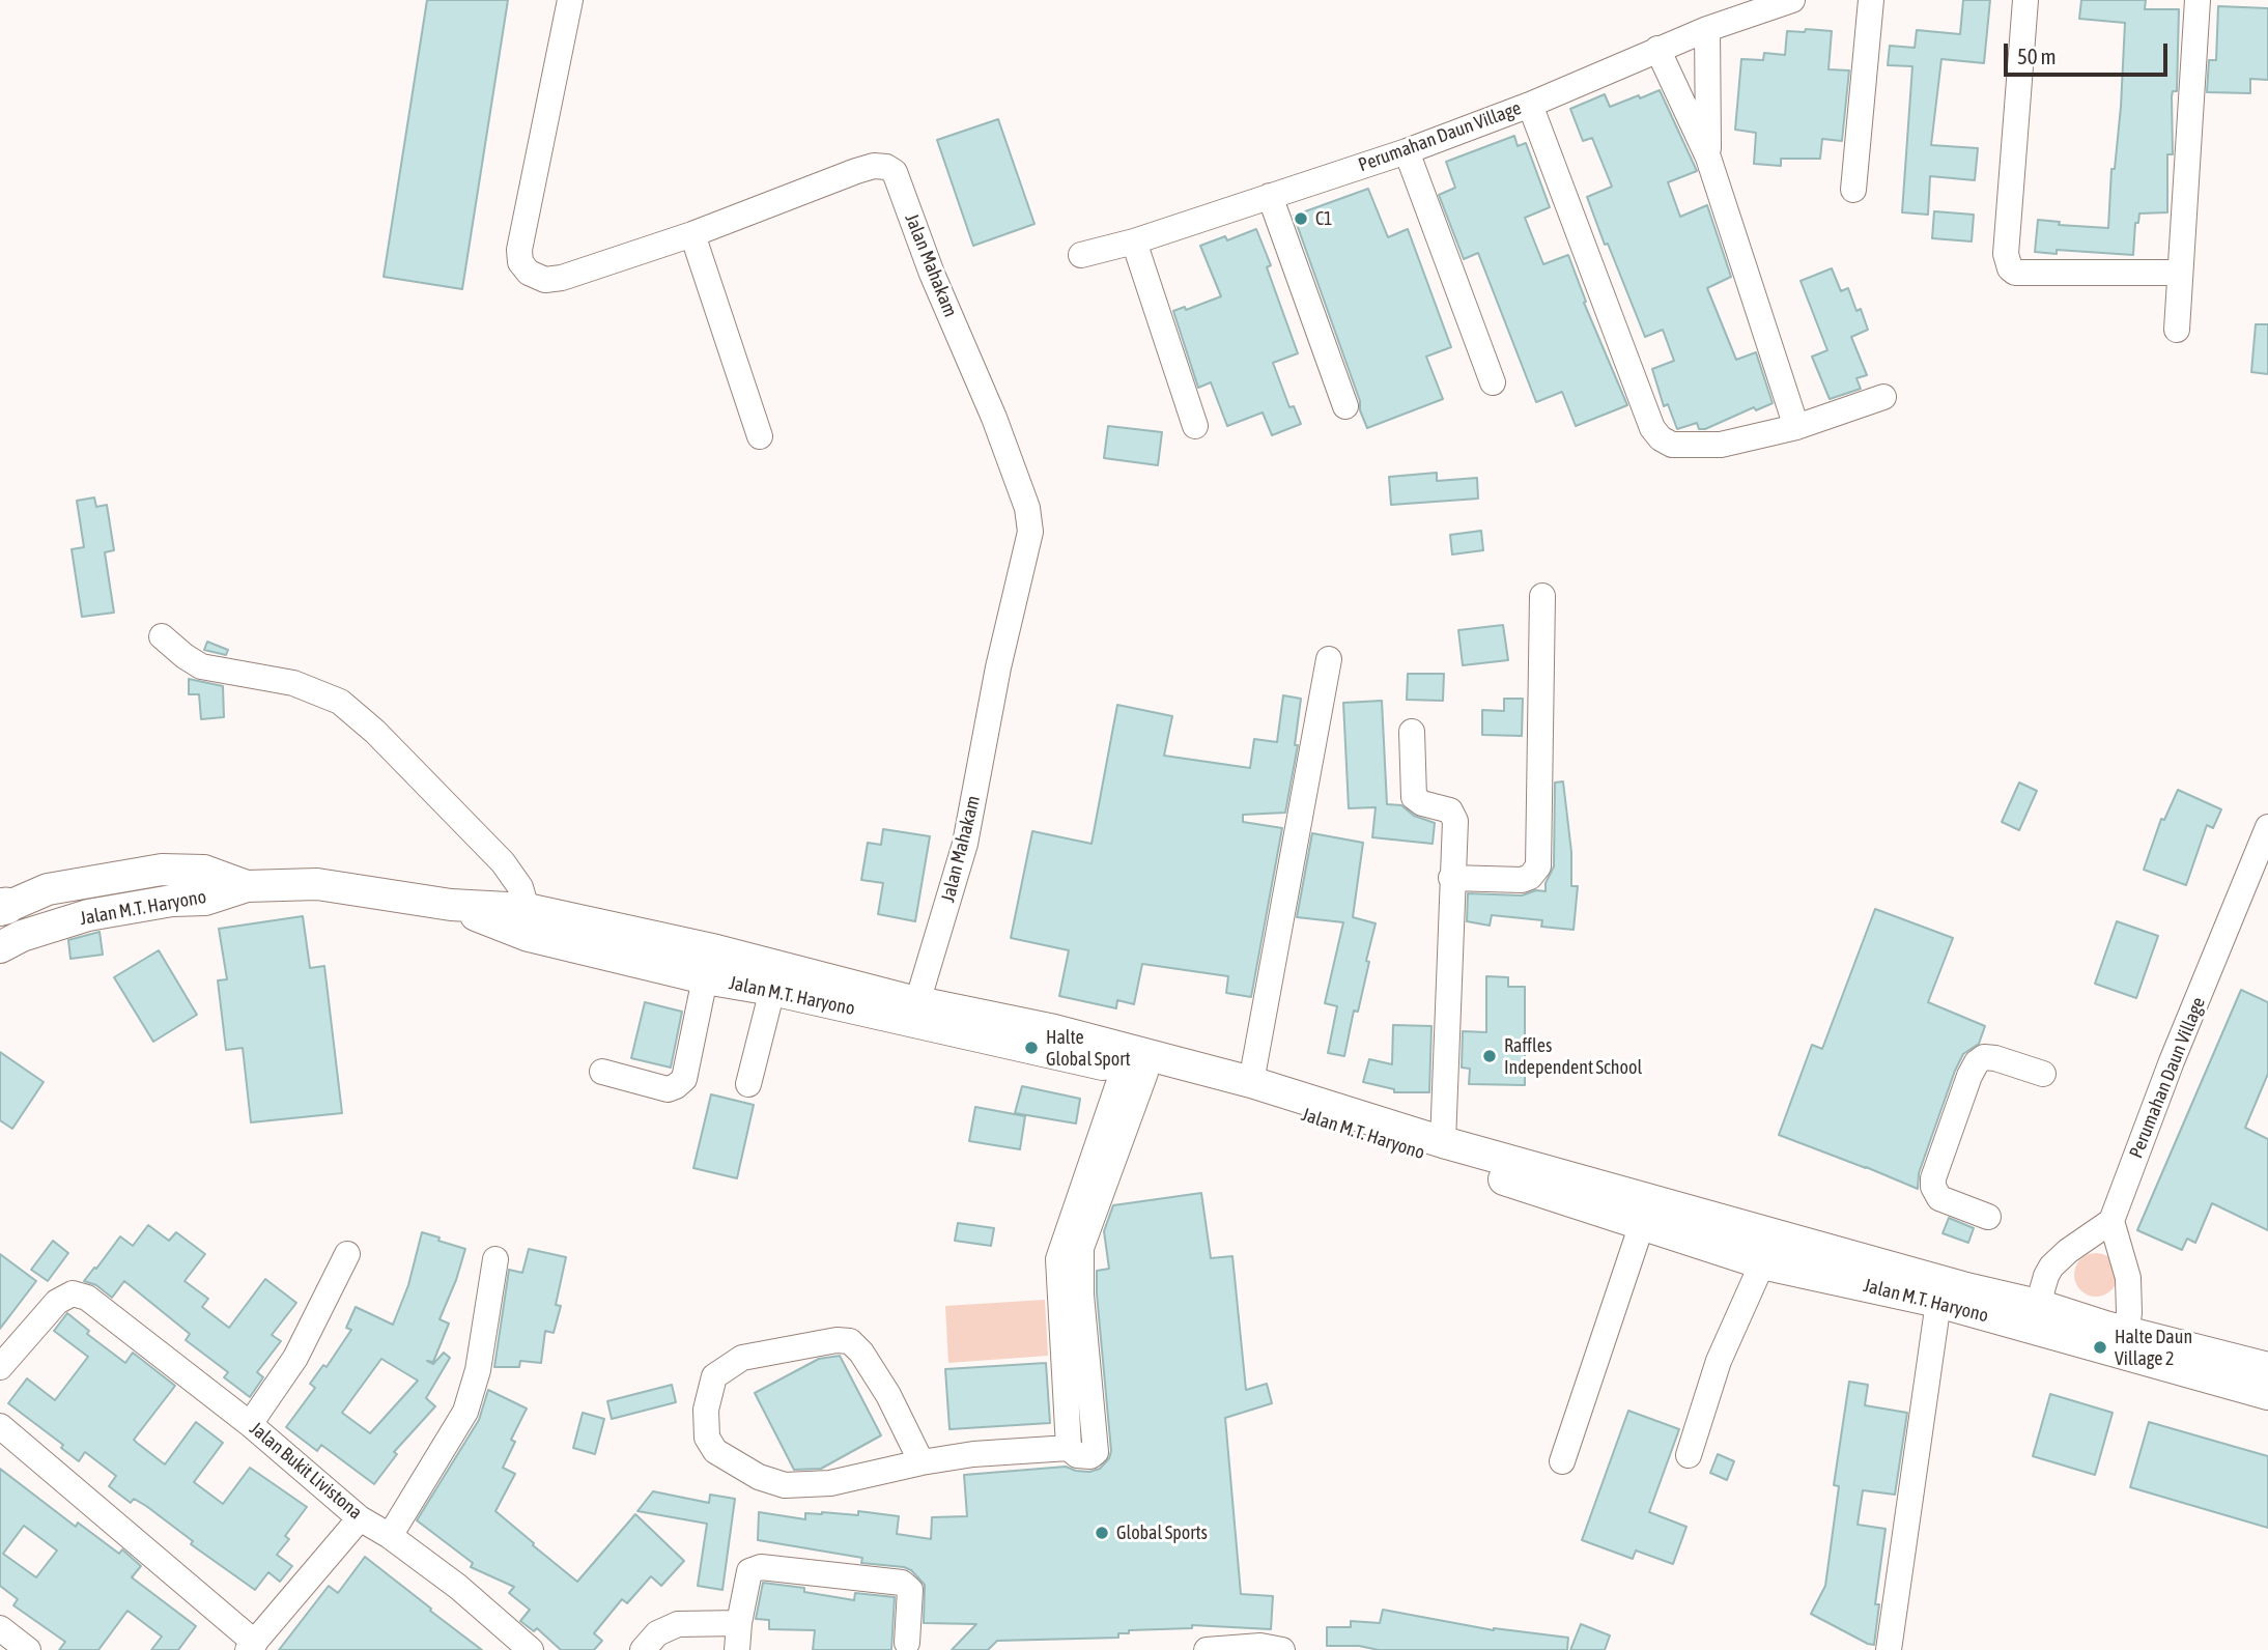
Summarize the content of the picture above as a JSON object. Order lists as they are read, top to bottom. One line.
{"streets":{"main road":["Jalan M.T. Haryono"],"street":["Perumahan Daun Village","Jalan Mahakam","Jalan Bukit Livistona"]},"crossings":[["Jalan Mahakam","Jalan M.T. Haryono"]],"places":["C1","Halte Global Sport","Raffles Independent School","Halte Daun Village 2","Global Sports"],"scale_bar":"50 m"}
